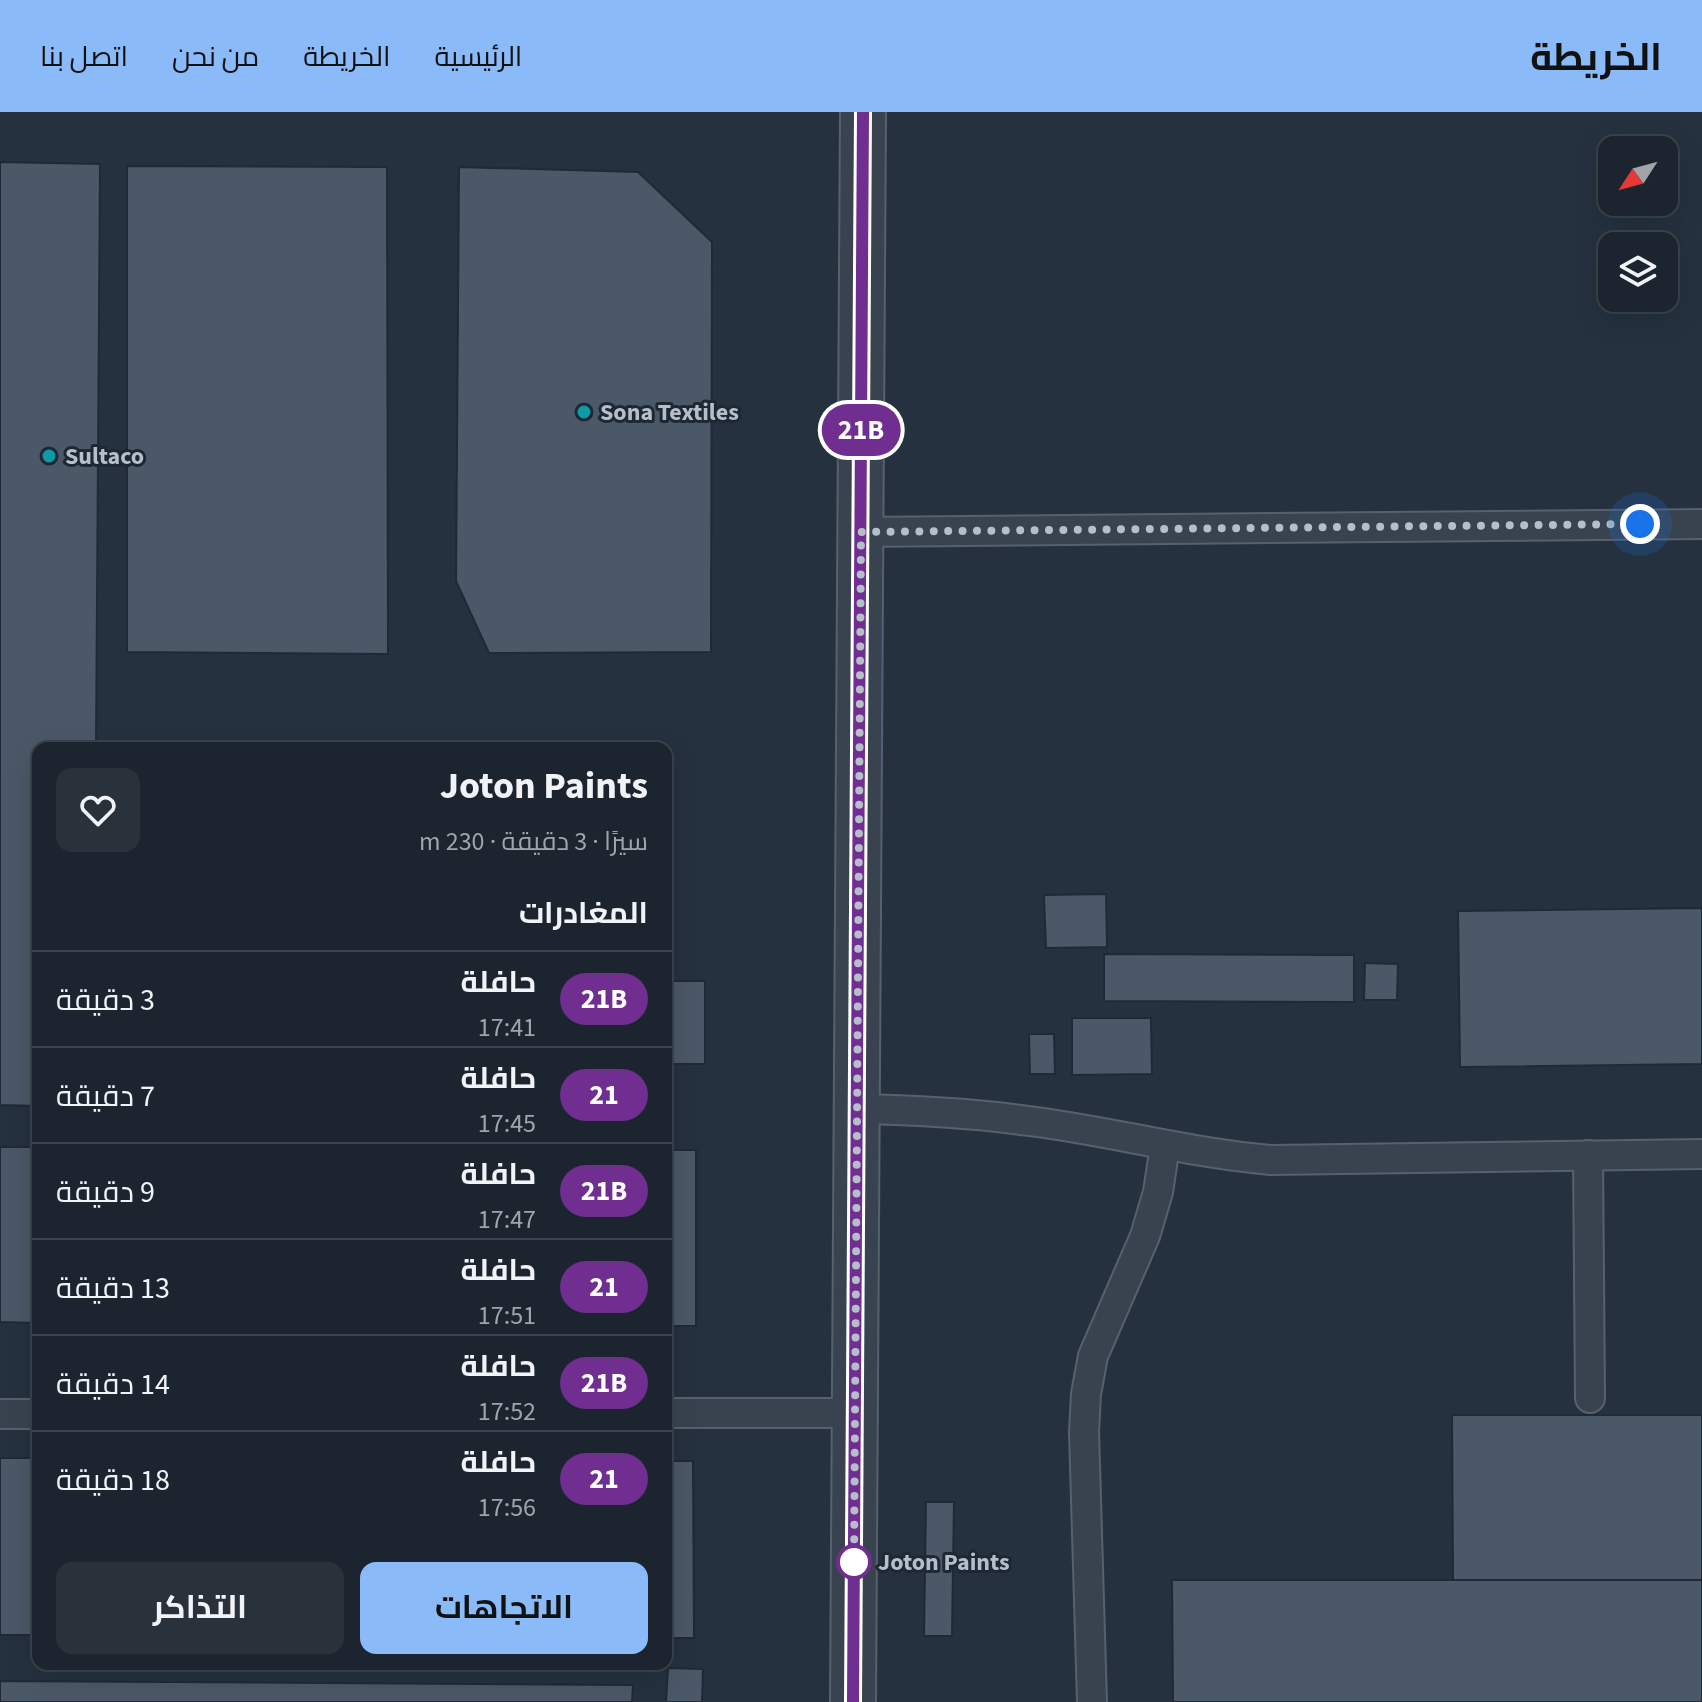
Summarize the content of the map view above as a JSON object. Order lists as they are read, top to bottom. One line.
{"places":["Sona Textiles","Sultaco","Joton Paints"],"lines":["bus line 21B"],"north":"bottom left","page":{"header":"الخريطة","nav":["الرئيسية","الخريطة","من نحن","اتصل بنا"],"on_map":"21B","heading":[["Joton Paints","سيرًا · 3 دقيقة · 230 m"],"المغادرات"],"list":[{"mark":"21B","name":"حافلة","note":"17:41","value":"3 دقيقة"},{"mark":"21","name":"حافلة","note":"17:45","value":"7 دقيقة"},{"mark":"21B","name":"حافلة","note":"17:47","value":"9 دقيقة"},{"mark":"21","name":"حافلة","note":"17:51","value":"13 دقيقة"},{"mark":"21B","name":"حافلة","note":"17:52","value":"14 دقيقة"},{"mark":"21","name":"حافلة","note":"17:56","value":"18 دقيقة"}],"buttons":["الاتجاهات","التذاكر"]}}
